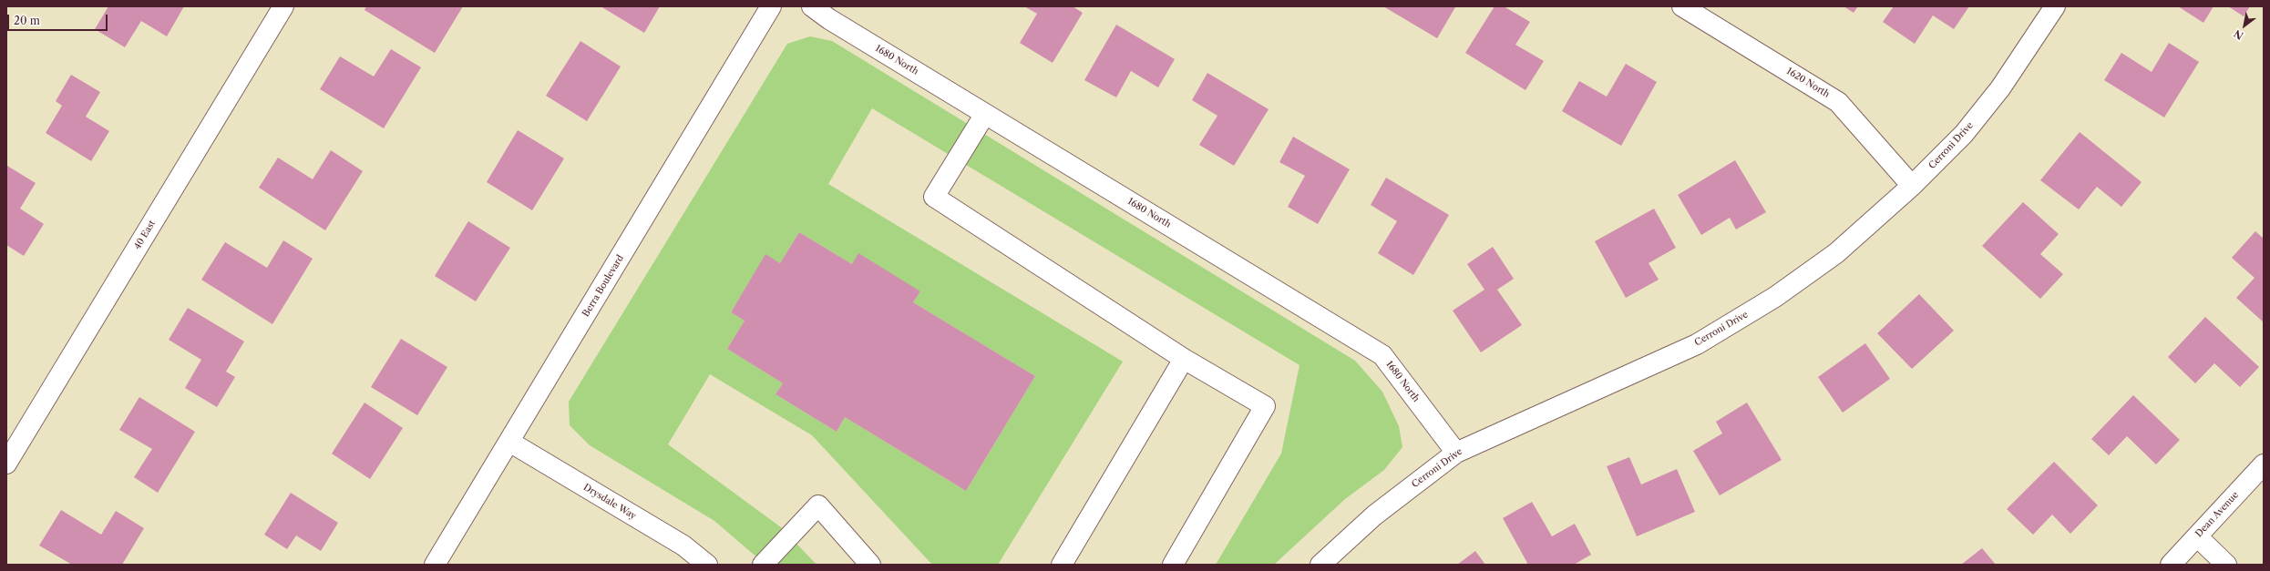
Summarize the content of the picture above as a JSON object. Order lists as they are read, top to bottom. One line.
{"streets":{"street":["1680 North","1620 North","Cerroni Drive","40 East","Berra Boulevard","Drysdale Way","Dean Avenue"]},"crossings":[["1680 North","Cerroni Drive"],["1620 North","Cerroni Drive"],["Berra Boulevard","Drysdale Way"]],"scale_bar":"20 m","north":"bottom left"}
